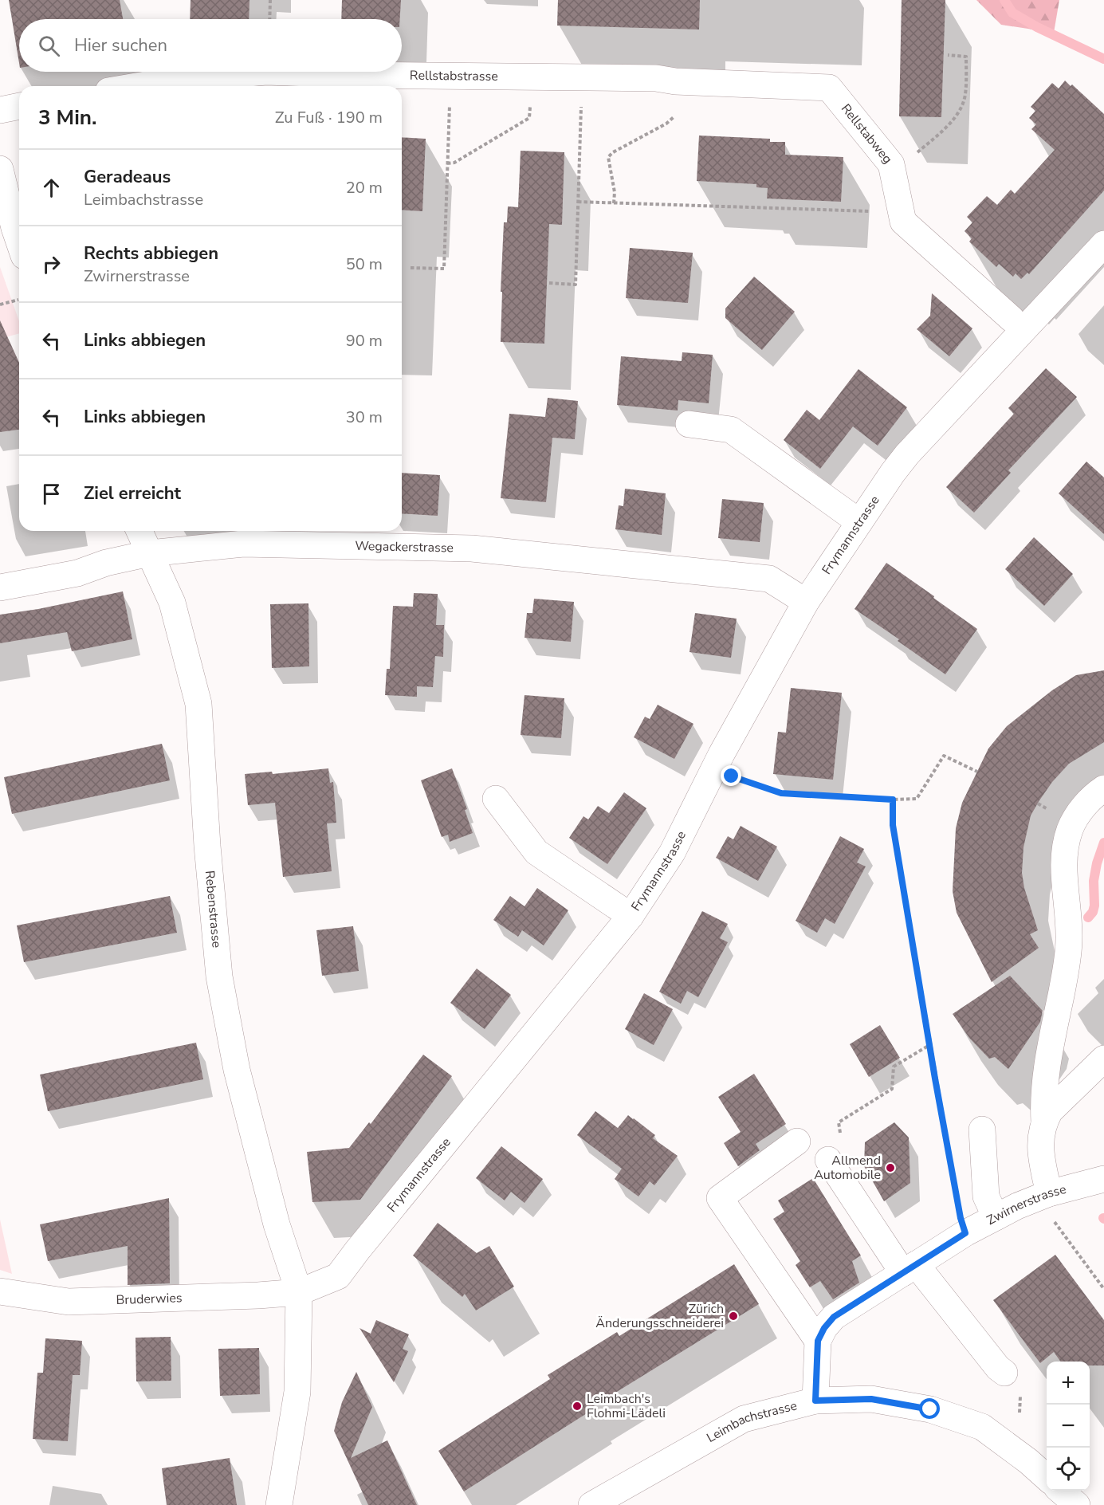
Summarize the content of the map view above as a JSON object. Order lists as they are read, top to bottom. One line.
{"streets":{"street":["Rellstabstrasse","Rellstabweg","Frymannstrasse","Wegackerstrasse","Rebenstrasse","Zwirnerstrasse","Bruderwies","Leimbachstrasse"]},"crossings":[["Rellstabstrasse","Rellstabweg"],["Frymannstrasse","Wegackerstrasse"],["Frymannstrasse","Rebenstrasse"],["Frymannstrasse","Bruderwies"],["Wegackerstrasse","Rebenstrasse"],["Rebenstrasse","Bruderwies"],["Zwirnerstrasse","Leimbachstrasse"]],"places":["Allmend Automobile","Zürich Änderungsschneiderei","Leimbach's Flohmi-Lädeli"],"page":{"search":"Hier suchen","heading":["3 Min.","Zu Fuß · 190 m"],"list":[["Geradeaus","Leimbachstrasse","20 m"],["Rechts abbiegen","Zwirnerstrasse","50 m"],["Links abbiegen","90 m"],["Links abbiegen","30 m"],"Ziel erreicht"],"map_buttons":["+","−"]}}
